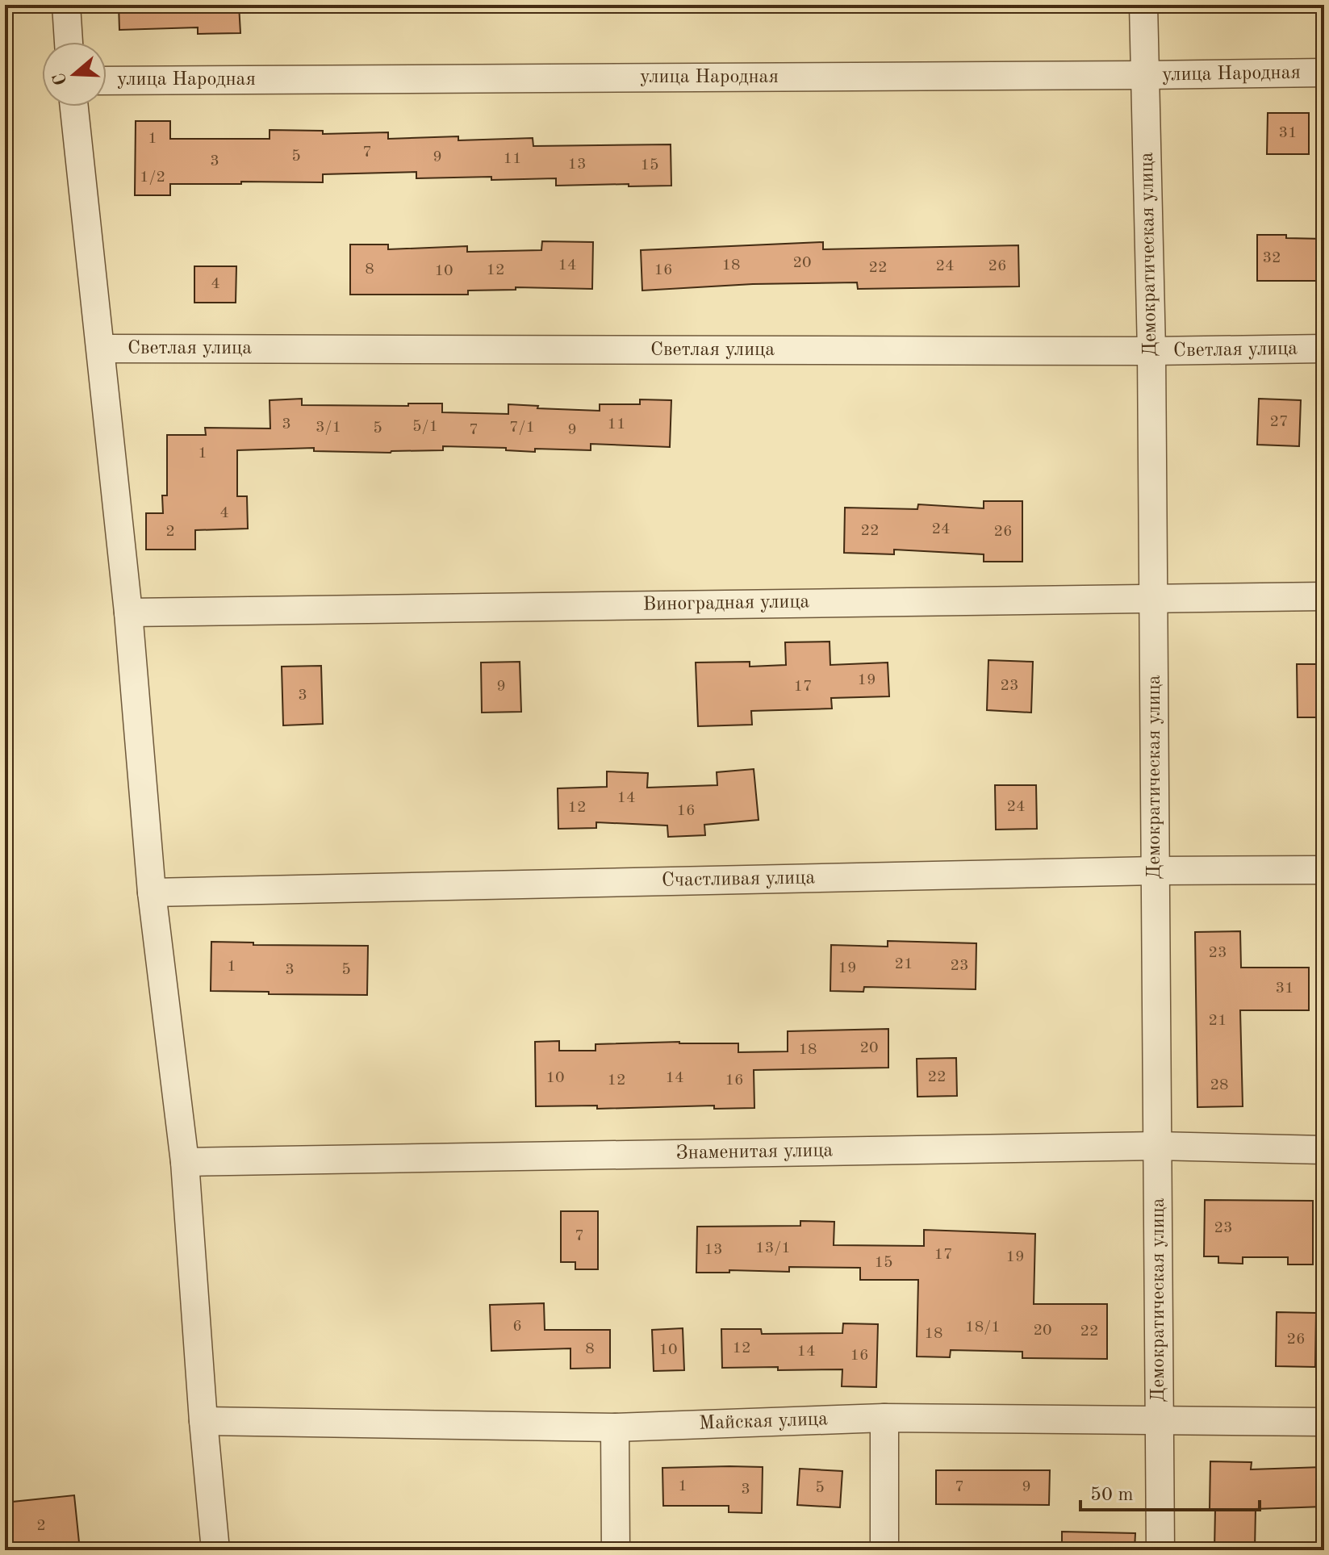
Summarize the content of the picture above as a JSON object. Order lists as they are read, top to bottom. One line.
{"streets":{"street":["улица Народная","Демократическая улица","Светлая улица","Виноградная улица","Счастливая улица","Знаменитая улица","Майская улица"]},"crossings":[["улица Народная","Демократическая улица"],["Демократическая улица","Светлая улица"],["Демократическая улица","Виноградная улица"],["Демократическая улица","Счастливая улица"],["Демократическая улица","Знаменитая улица"],["Демократическая улица","Майская улица"]],"house_numbers":["31","1","7","5","9","11","3","13","15","1/2","32","20","14","18","24","26","22","8","12","16","10","4","27","3","11","5/1","3/1","7/1","5","7","9","1","4","24","22","2","26","19","23","9","17","3","14","24","12","16","23","21","23","1","19","3","5","31","21","20","18","22","10","14","12","16","28","23","7","13/1","13","17","19","15","6","18/1","20","22","18","26","12","8","10","14","16","1","7","9","5","3","2"],"scale_bar":"50 m","north":"left"}
